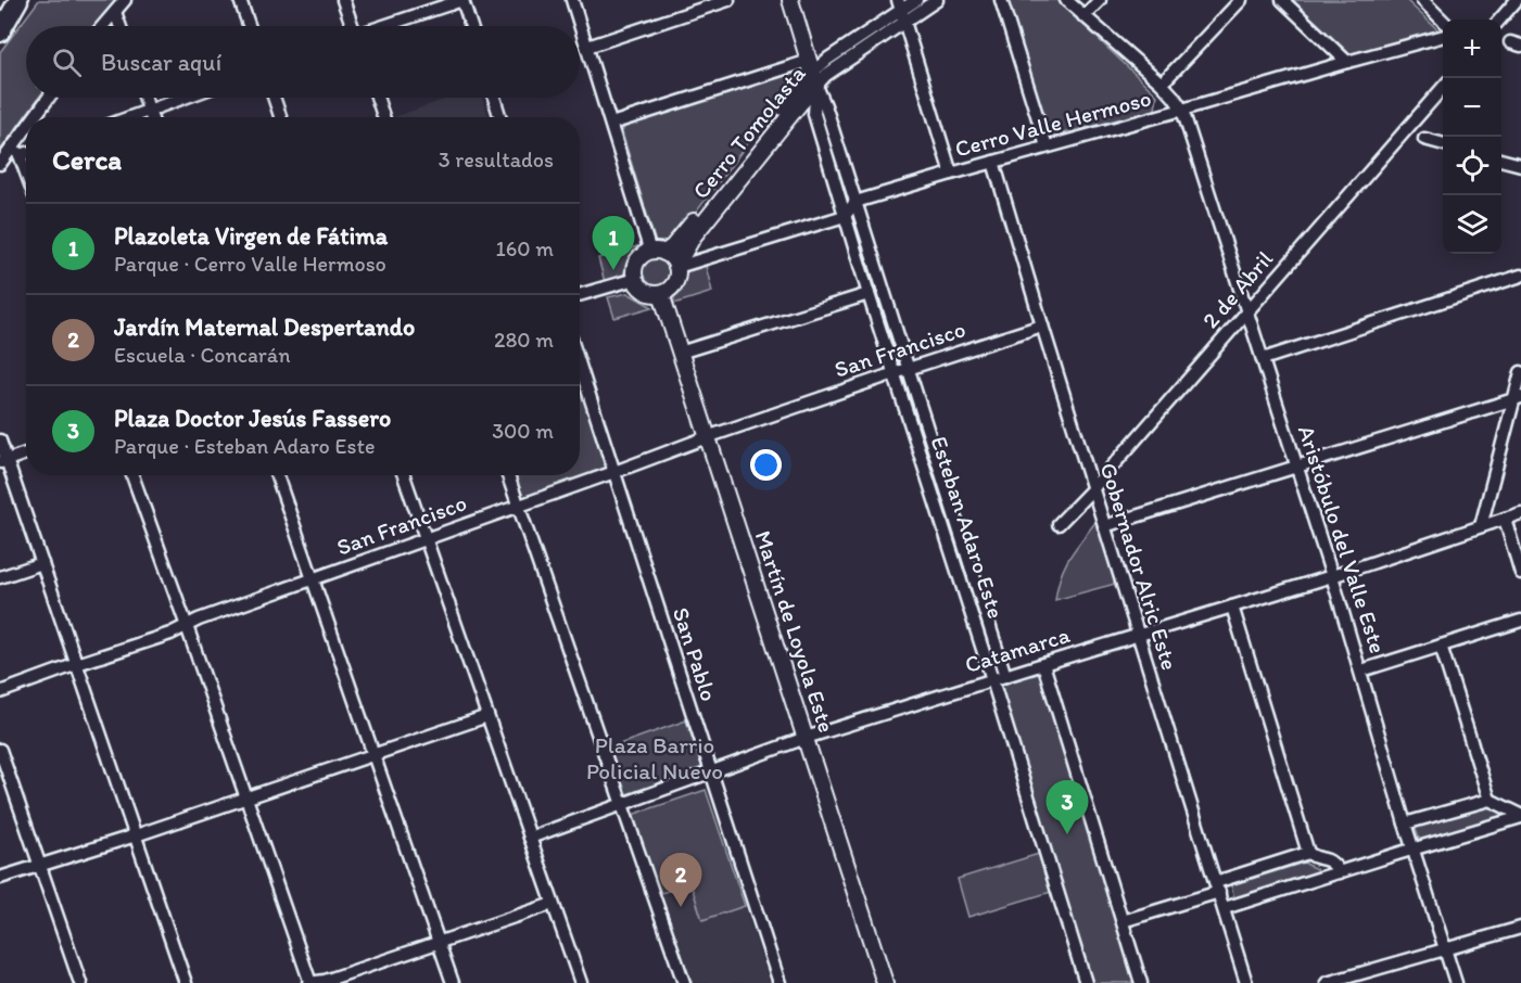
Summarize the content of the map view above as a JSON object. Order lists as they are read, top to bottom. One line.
{"streets":{"main road":["Cerro Tomolasta","Esteban Adaro Este","Martín de Loyola Este"],"street":["Cerro Valle Hermoso","2 de Abril","San Francisco","Aristóbulo del Valle Este","Gobernador Alric Este","Catamarca","San Pablo"]},"crossings":[["Cerro Valle Hermoso","Esteban Adaro Este"],["Cerro Valle Hermoso","Aristóbulo del Valle Este"],["Cerro Valle Hermoso","Gobernador Alric Este"],["Cerro Tomolasta","Esteban Adaro Este"],["Cerro Tomolasta","Martín de Loyola Este"],["2 de Abril","Aristóbulo del Valle Este"],["2 de Abril","Gobernador Alric Este"],["San Francisco","Esteban Adaro Este"],["San Francisco","Gobernador Alric Este"],["San Francisco","Martín de Loyola Este"],["San Francisco","San Pablo"],["Esteban Adaro Este","Catamarca"],["Aristóbulo del Valle Este","Catamarca"],["Gobernador Alric Este","Catamarca"],["Martín de Loyola Este","Catamarca"],["Catamarca","San Pablo"]],"parks":["Plaza Barrio Policial Nuevo"],"page":{"map_buttons":["+","−"],"search":"Buscar aquí","heading":["Cerca","3 resultados"],"list":[{"mark":"1","name":"Plazoleta Virgen de Fátima","note":"Parque · Cerro Valle Hermoso","value":"160 m"},{"mark":"2","name":"Jardín Maternal Despertando","note":"Escuela · Concarán","value":"280 m"},{"mark":"3","name":"Plaza Doctor Jesús Fassero","note":"Parque · Esteban Adaro Este","value":"300 m"}],"pins":["1","3","2"]}}
